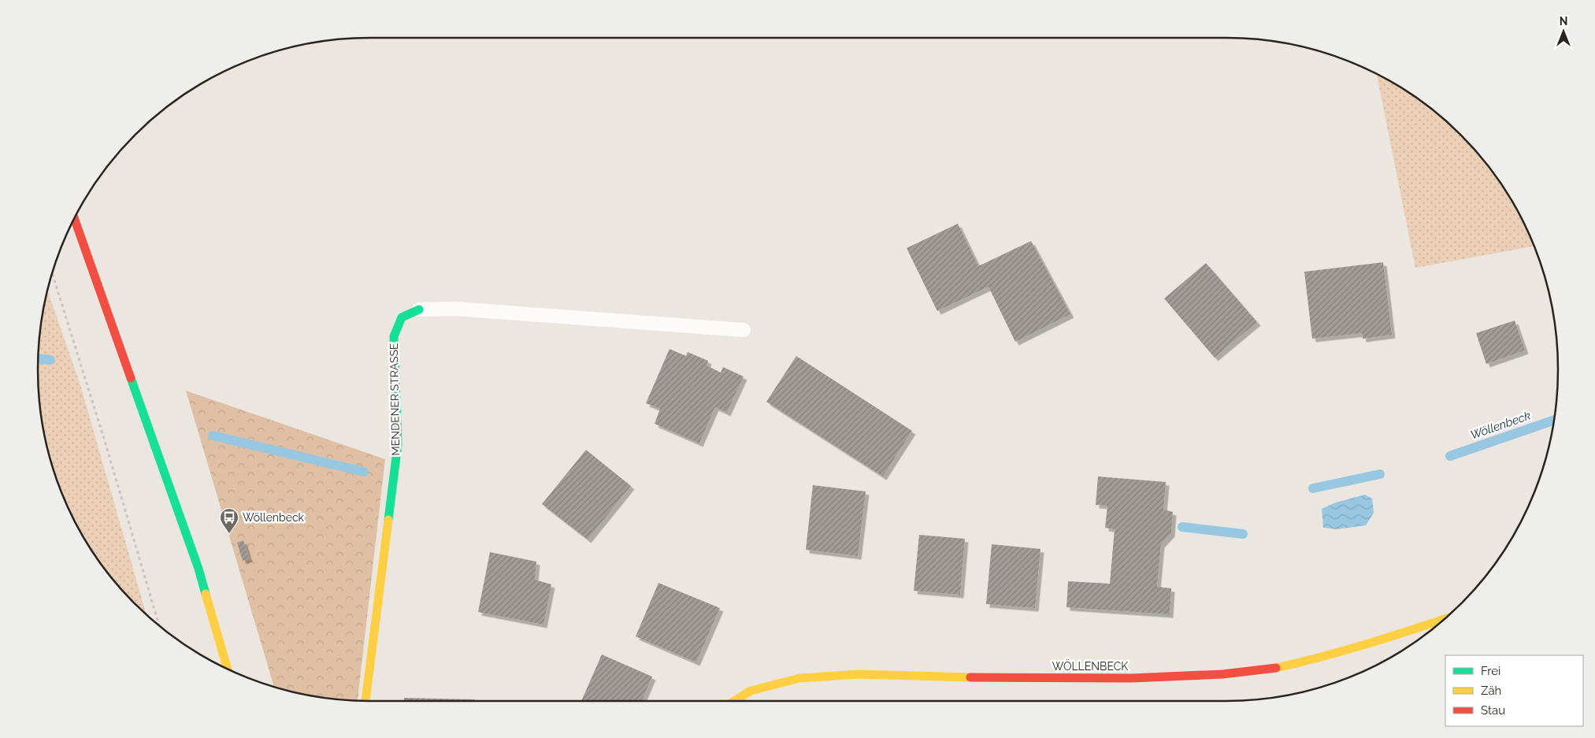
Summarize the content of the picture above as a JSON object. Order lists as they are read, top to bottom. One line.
{"streets":{"street":["MENDENER STRASSE","WÖLLENBECK"]},"water":["Wöllenbeck"],"places":{"bus stop":["Wöllenbeck"]},"legend":["Frei","Zäh","Stau"],"north":"top"}
